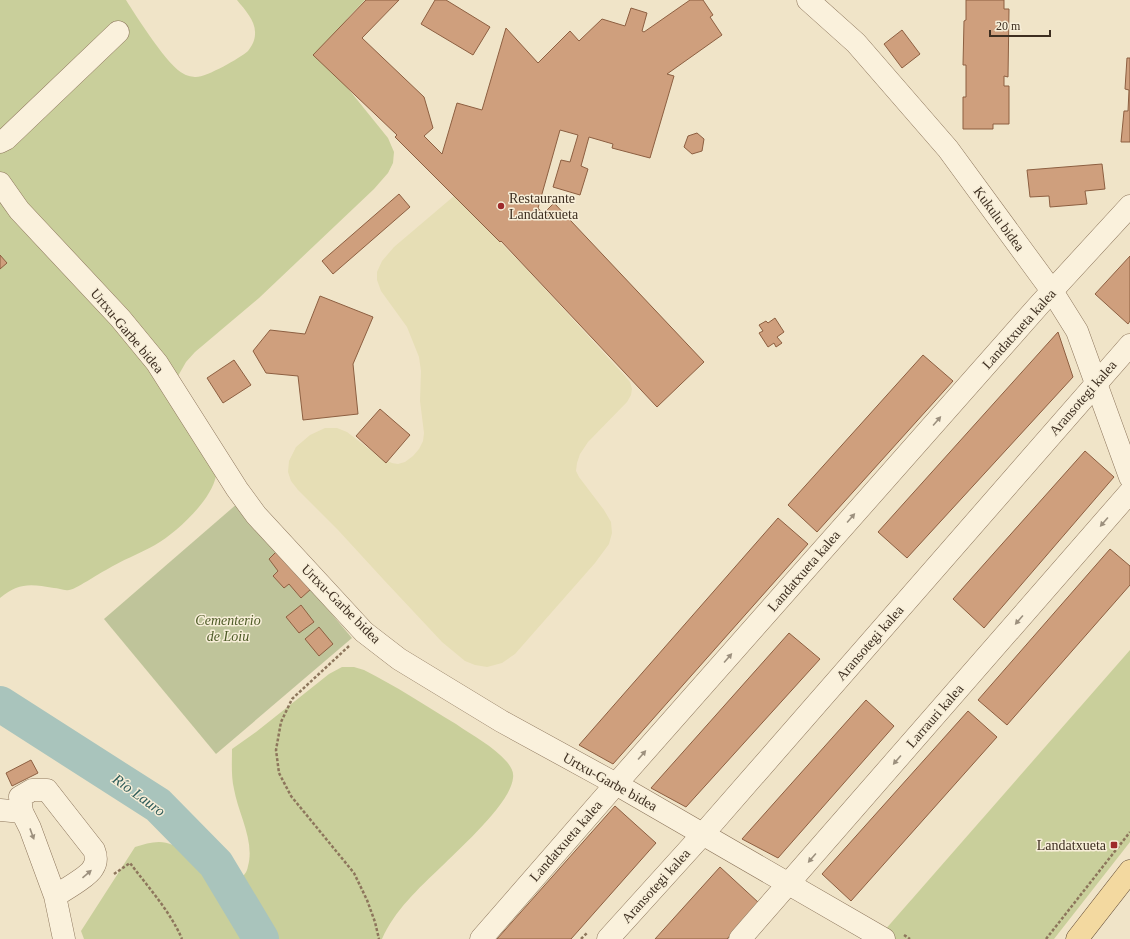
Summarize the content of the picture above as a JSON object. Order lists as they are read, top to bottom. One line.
{"streets":{"street":["Kukulu bidea","Landatxueta kalea","Urtxu-Garbe bidea","Aransotegi kalea","Larrauri kalea"]},"crossings":[["Kukulu bidea","Landatxueta kalea"],["Kukulu bidea","Aransotegi kalea"],["Landatxueta kalea","Urtxu-Garbe bidea"],["Urtxu-Garbe bidea","Aransotegi kalea"],["Urtxu-Garbe bidea","Larrauri kalea"]],"one_way":["Landatxueta kalea","Larrauri kalea"],"water":["Río Lauro"],"parks":["Cementerio de Loiu"],"places":{"other":["Restaurante Landatxueta"],"transit":["Landatxueta"]},"scale_bar":"20 m"}
